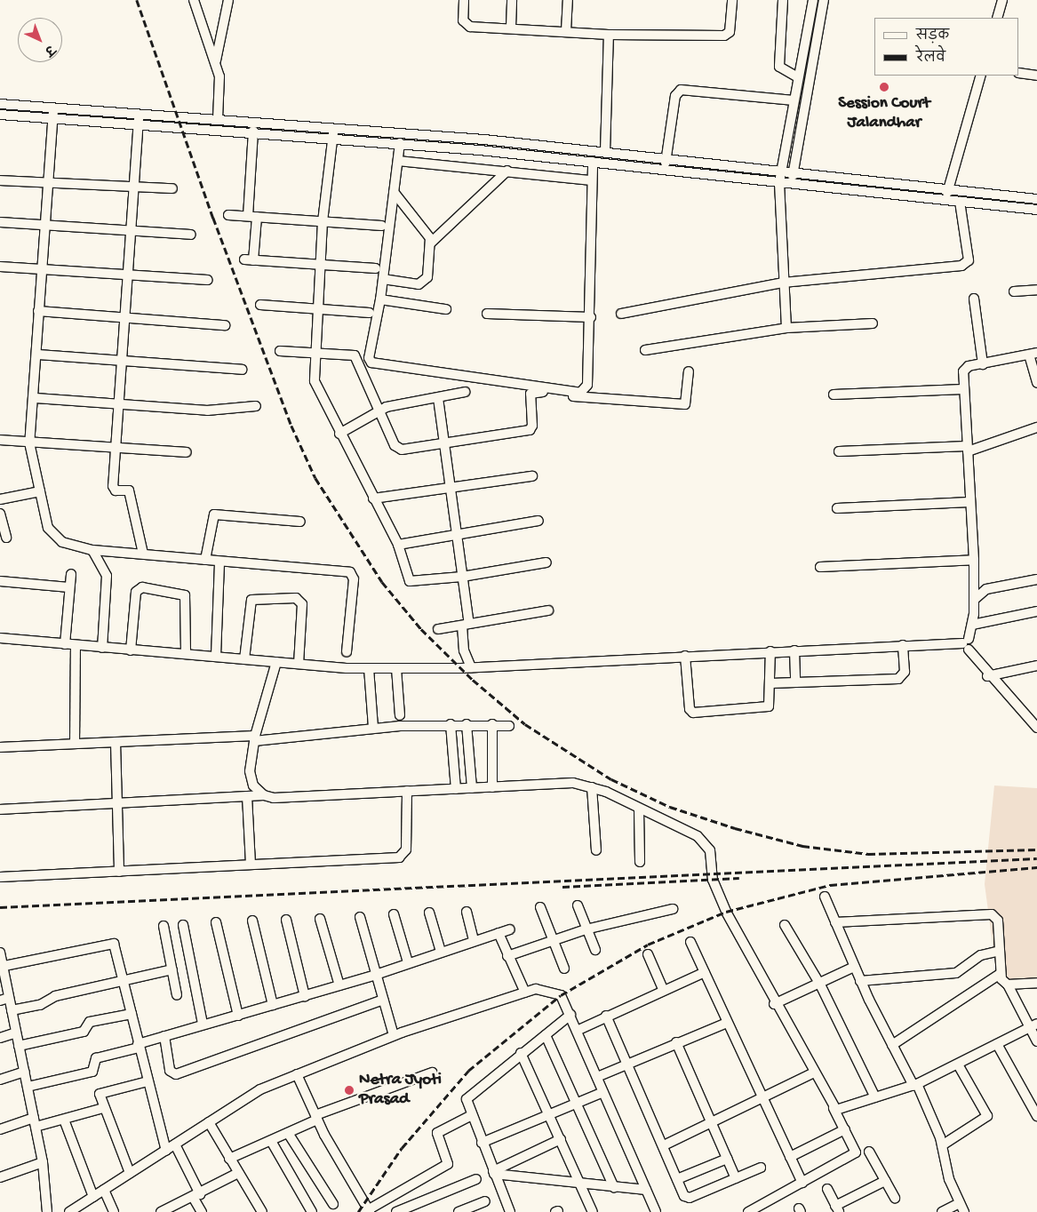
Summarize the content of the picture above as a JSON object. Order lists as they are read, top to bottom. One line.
{"places":["Session Court Jalandhar","Netra Jyoti Prasad"],"legend":["सड़क","रेलवे"],"north":"bottom right"}
